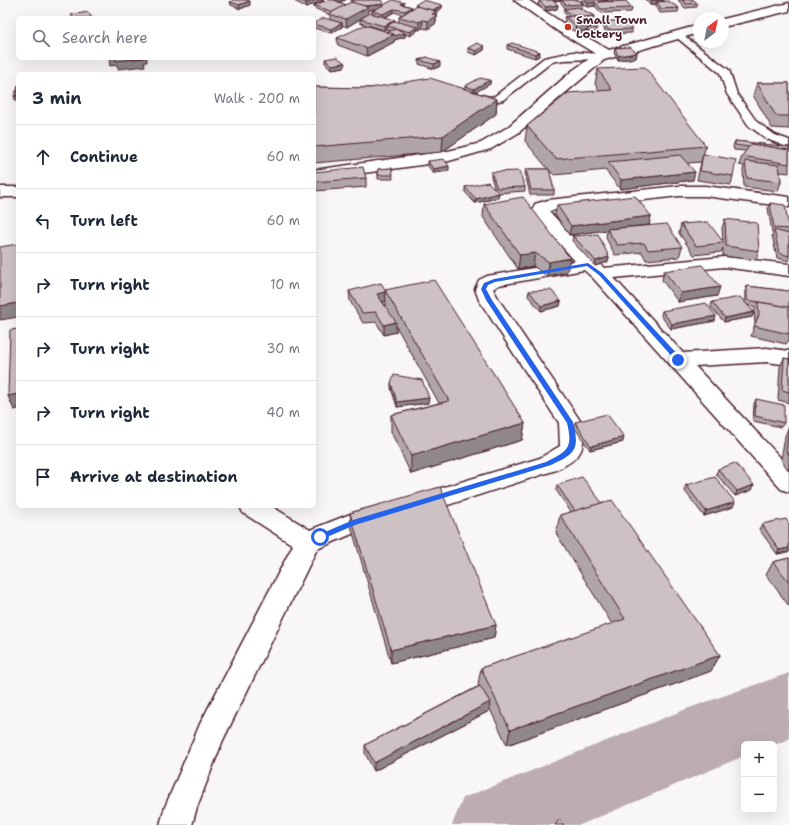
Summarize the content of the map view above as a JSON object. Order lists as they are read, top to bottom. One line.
{"places":["Small Town Lottery"],"north":"top right","page":{"search":"Search here","heading":["3 min","Walk · 200 m"],"list":[["Continue","60 m"],["Turn left","60 m"],["Turn right","10 m"],["Turn right","30 m"],["Turn right","40 m"],"Arrive at destination"],"map_buttons":["+","−"]}}
